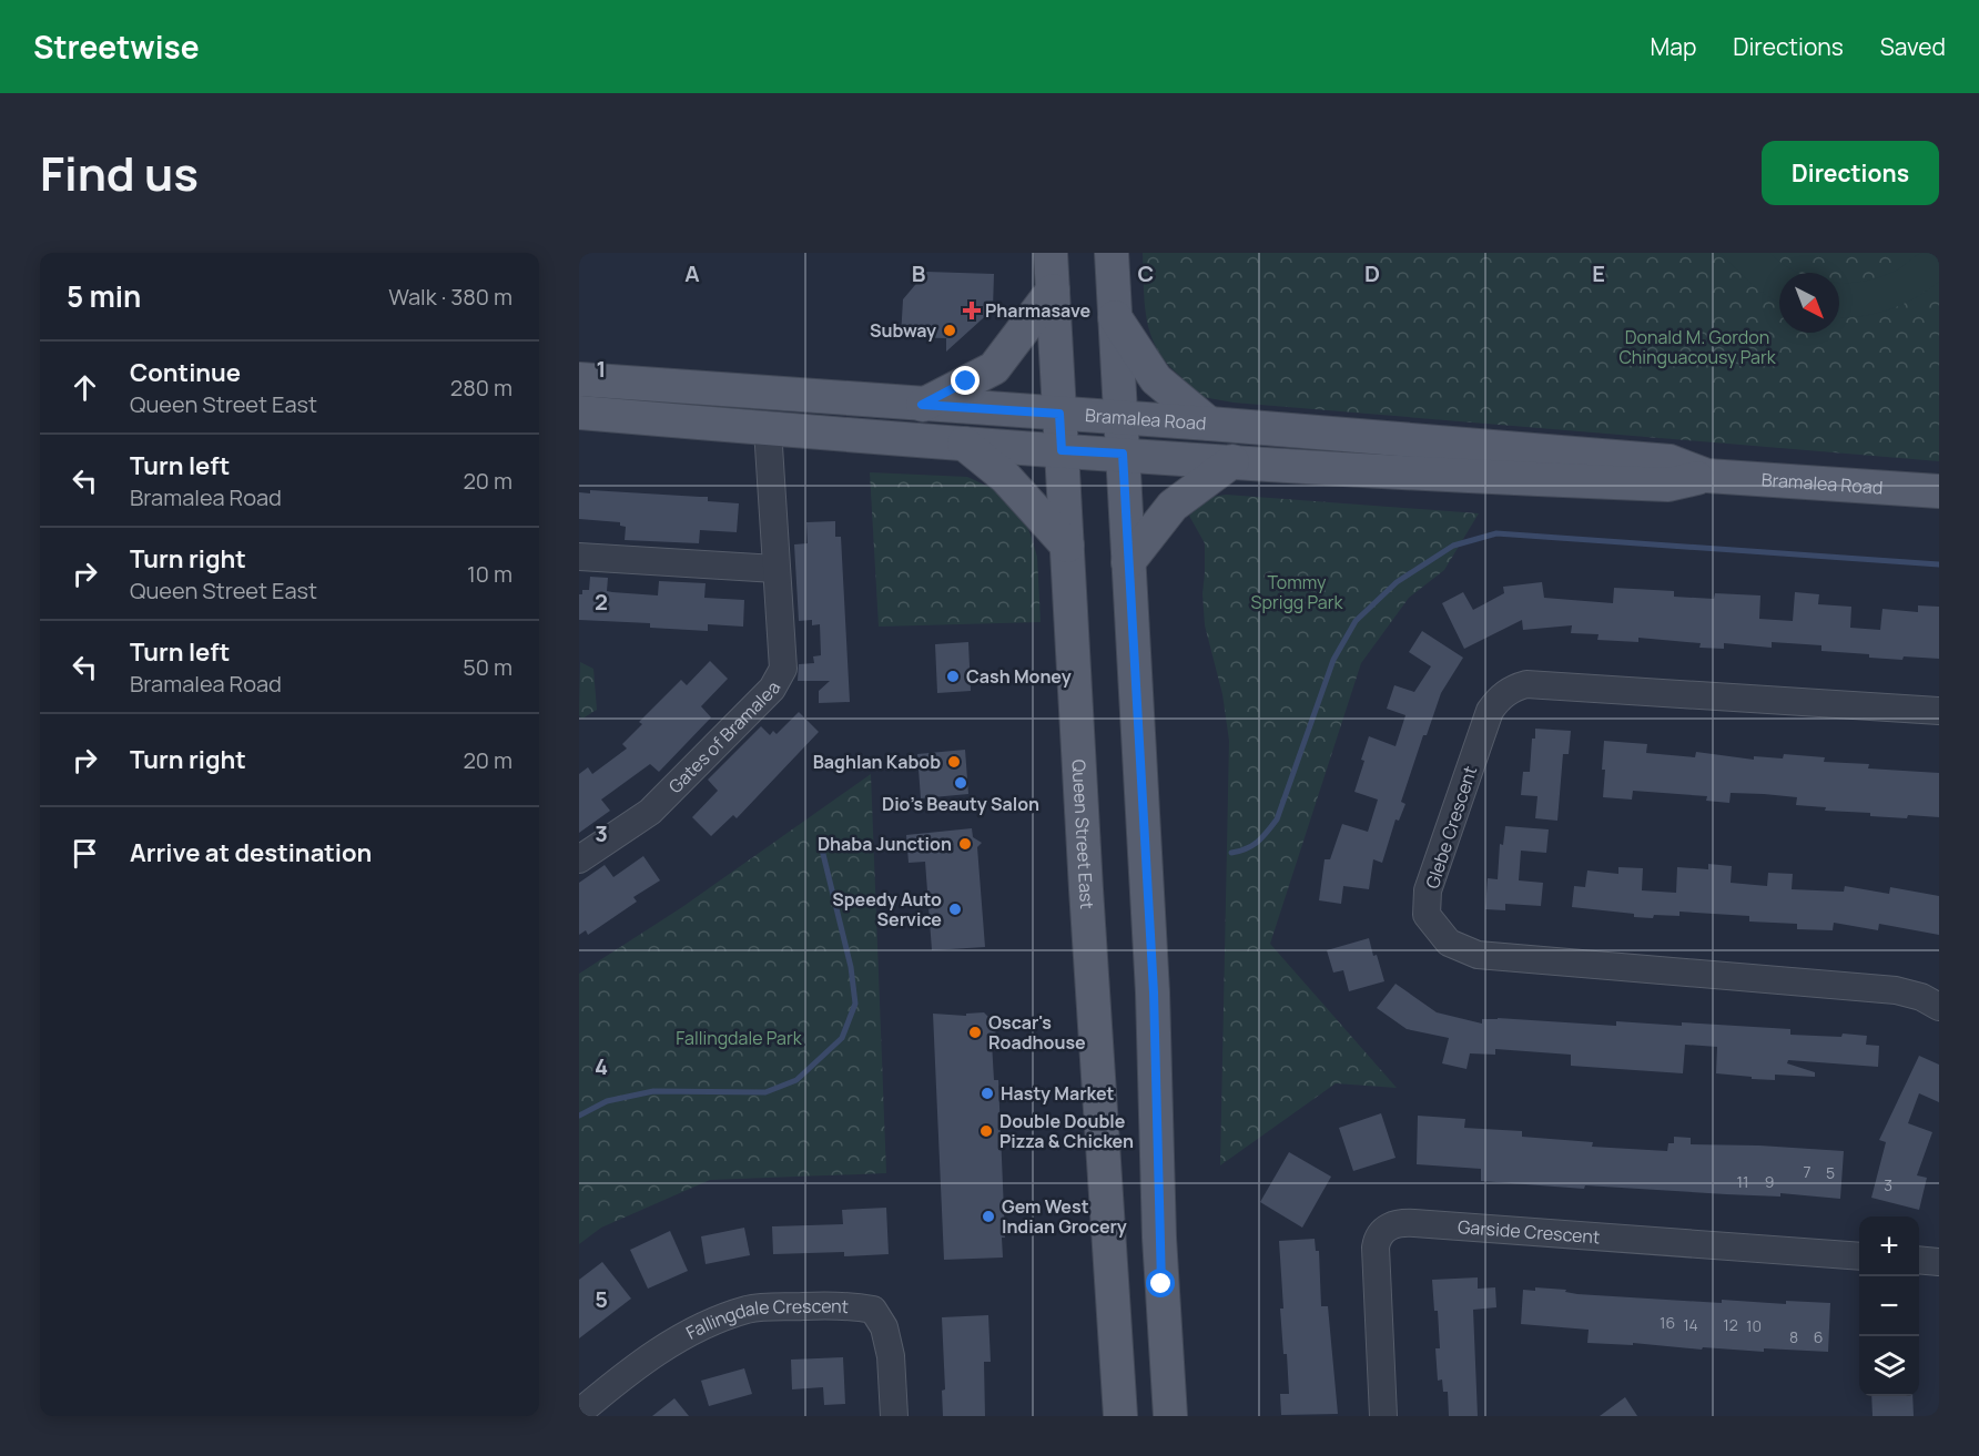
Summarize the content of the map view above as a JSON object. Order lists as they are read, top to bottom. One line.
{"streets":{"main road":["Bramalea Road","Queen Street East"],"street":["Gates of Bramalea","Glebe Crescent","Garside Crescent","Fallingdale Crescent"]},"crossings":[["Bramalea Road","Gates of Bramalea"],["Bramalea Road","Queen Street East"]],"parks":["Donald M. Gordon Chinguacousy Park","Tommy Sprigg Park","Fallingdale Park"],"places":{"health":["Pharmasave"],"other":["Subway","Cash Money","Baghlan Kabob","Dio's Beauty Salon","Dhaba Junction","Speedy Auto Service","Oscar's Roadhouse","Hasty Market","Double Double Pizza & Chicken","Gem West Indian Grocery"]},"house_numbers":["7","5","11","9","3","16","14","12","10","8","6"],"north":"bottom right","page":{"header":"Streetwise","nav":["Map","Directions","Saved"],"title":"Find us","buttons":"Directions","heading":["5 min","Walk · 380 m"],"list":[["Continue","Queen Street East","280 m"],["Turn left","Bramalea Road","20 m"],["Turn right","Queen Street East","10 m"],["Turn left","Bramalea Road","50 m"],["Turn right","20 m"],"Arrive at destination"],"map_buttons":["+","−"]},"grid":{"columns":["A","B","C","D","E"],"rows":["1","2","3","4","5"]}}
